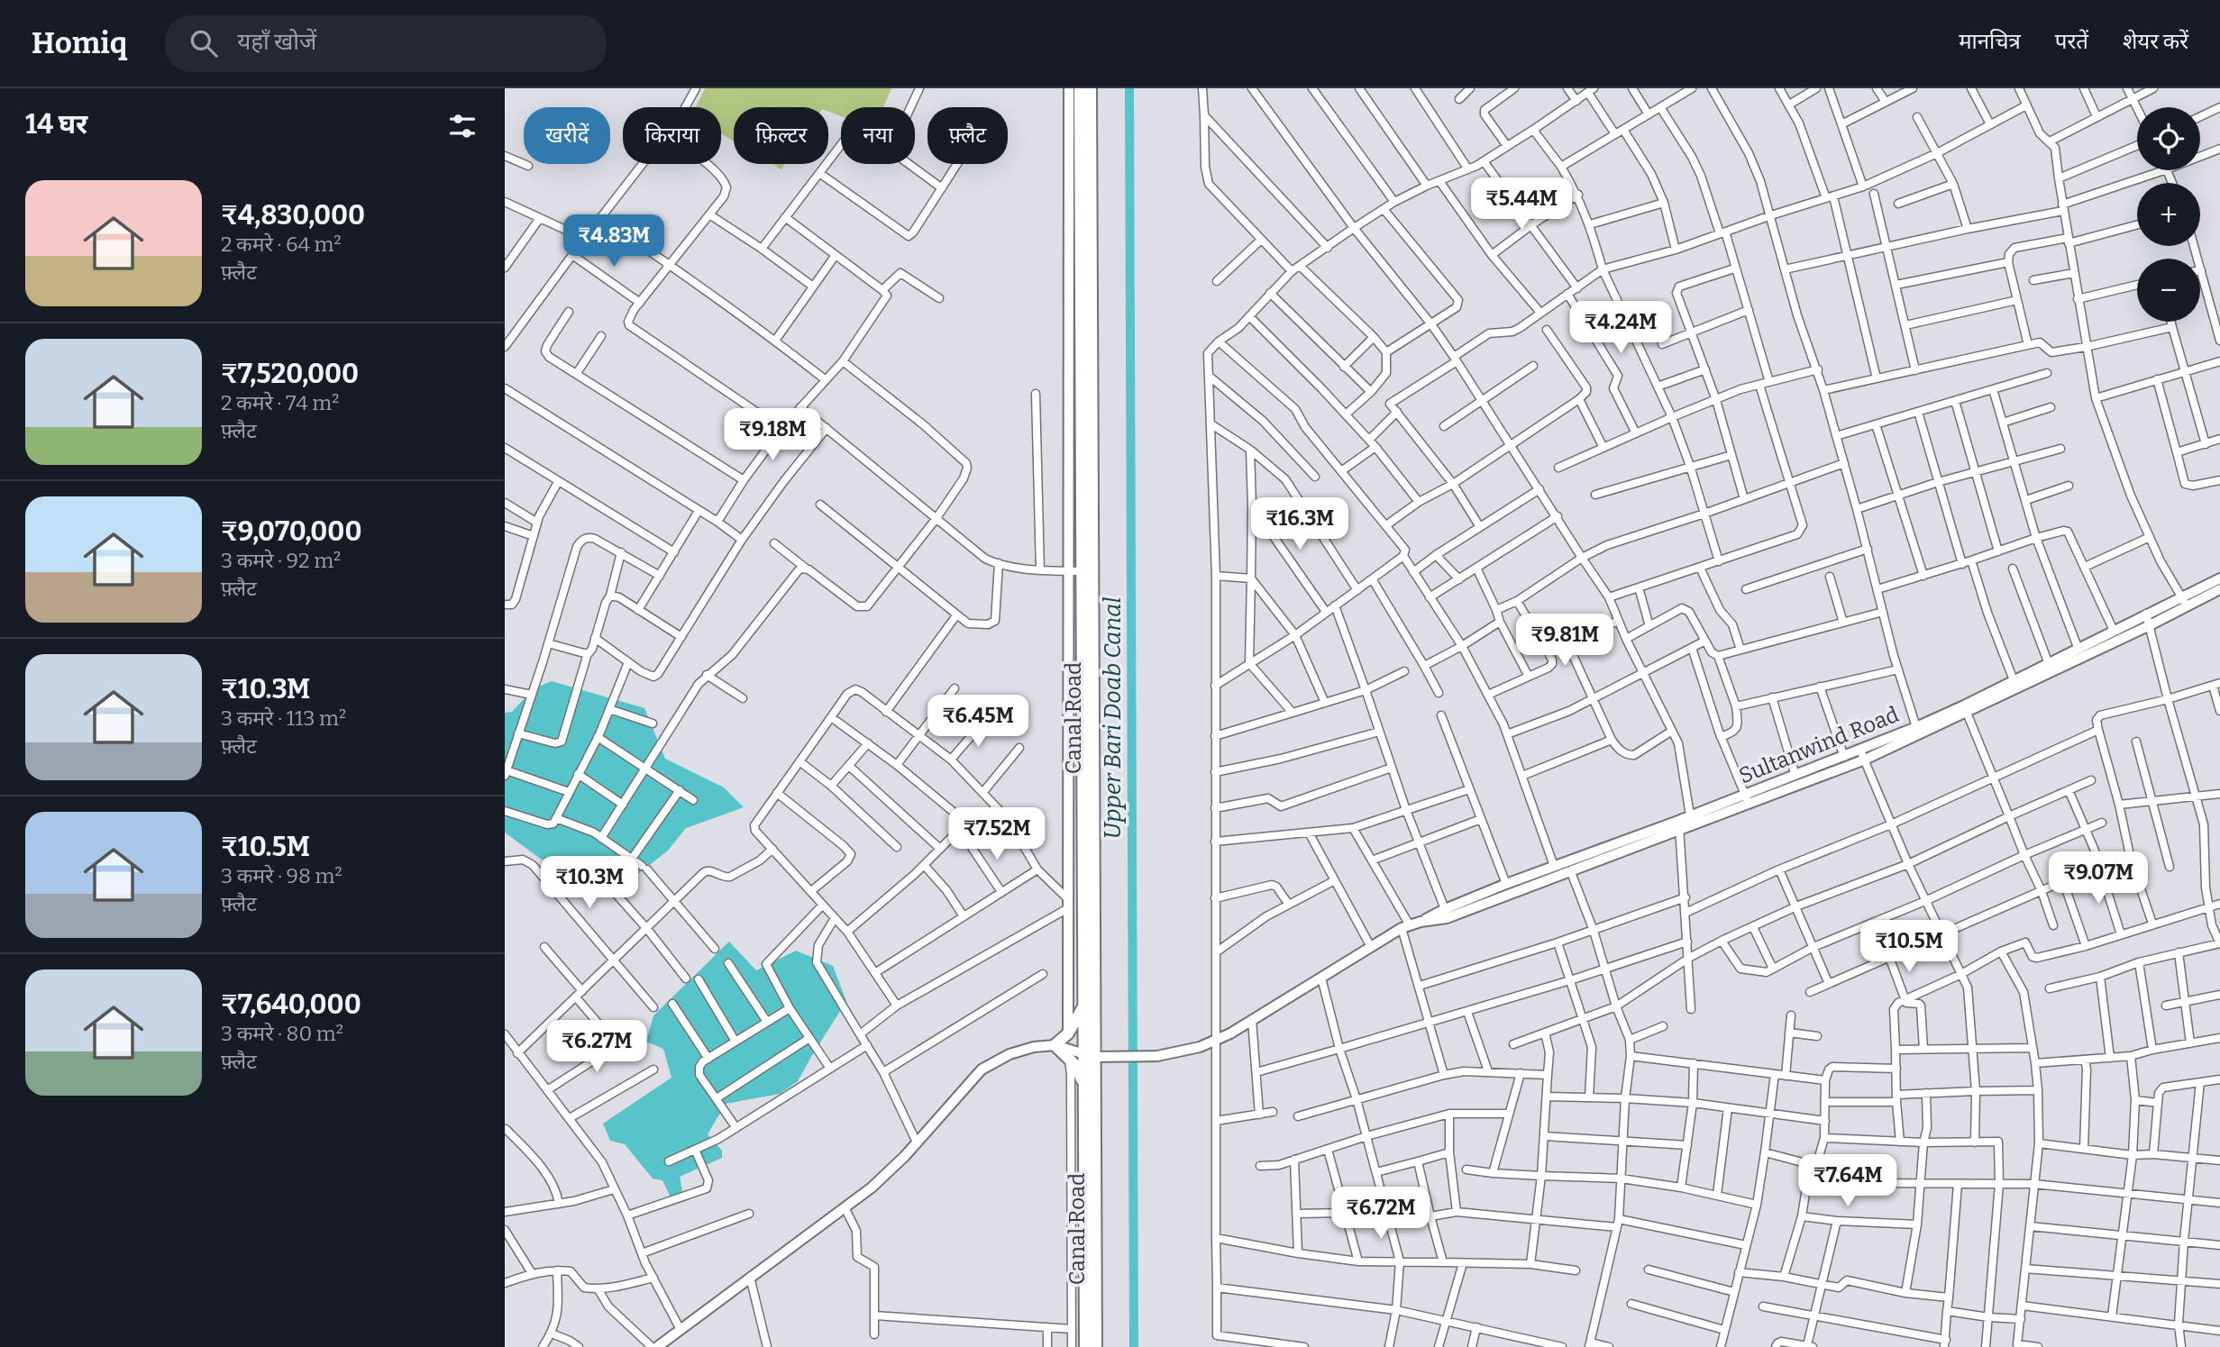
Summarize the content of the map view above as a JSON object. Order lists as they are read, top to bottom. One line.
{"streets":{"main road":["Canal Road","Sultanwind Road"]},"water":["Upper Bari Doab Canal"],"page":{"header":"Homiq","search":"यहाँ खोजें","nav":["मानचित्र","परतें","शेयर करें"],"heading":"14 घर","map_buttons":["+","−"],"chip":["खरीदें","किराया","फ़िल्टर","नया","फ़्लैट"],"list":[{"name":"₹4,830,000","note":"2 कमरे · 64 m² · फ़्लैट"},{"name":"₹7,520,000","note":"2 कमरे · 74 m² · फ़्लैट"},{"name":"₹9,070,000","note":"3 कमरे · 92 m² · फ़्लैट"},{"name":"₹10.3M","note":"3 कमरे · 113 m² · फ़्लैट"},{"name":"₹10.5M","note":"3 कमरे · 98 m² · फ़्लैट"},{"name":"₹7,640,000","note":"3 कमरे · 80 m² · फ़्लैट"}],"price":["₹5.44M","₹4.83M","₹4.24M","₹9.18M","₹16.3M","₹9.81M","₹6.45M","₹7.52M","₹9.07M","₹10.3M","₹10.5M","₹6.27M","₹7.64M","₹6.72M"]}}
